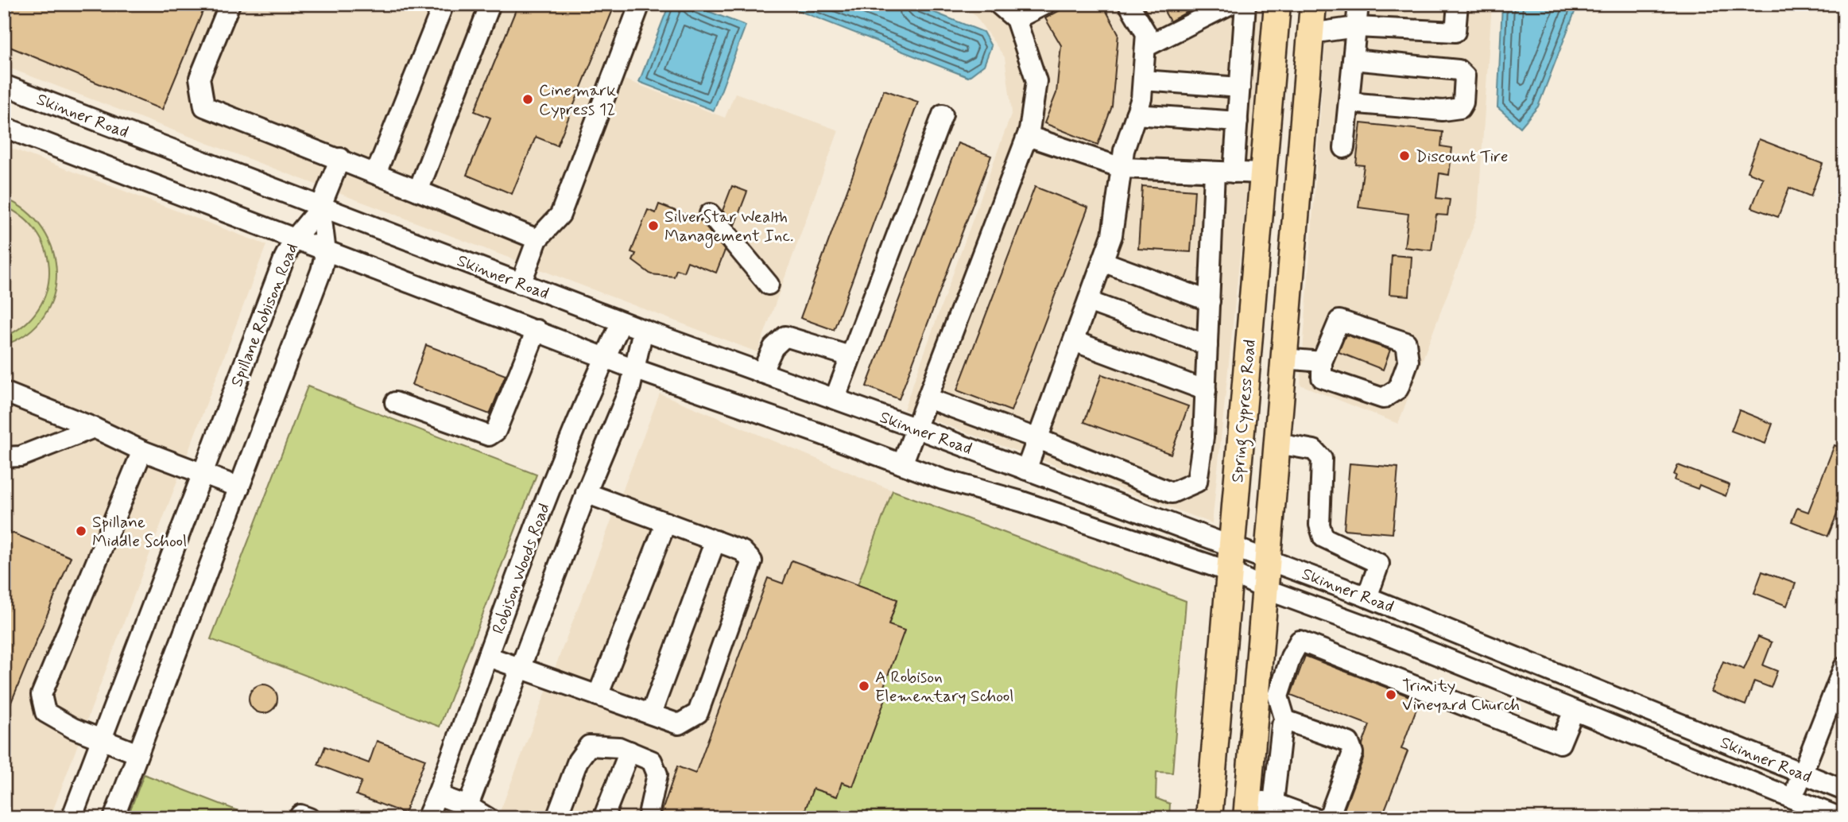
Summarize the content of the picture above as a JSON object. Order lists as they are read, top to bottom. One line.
{"streets":{"main road":["Spring Cypress Road"],"street":["Skinner Road","Spillane Robison Road","Robison Woods Road"]},"crossings":[["Skinner Road","Spillane Robison Road"],["Skinner Road","Spring Cypress Road"],["Skinner Road","Robison Woods Road"]],"places":["Cinemark Cypress 12","Discount Tire","SilverStar Wealth Management Inc.","Spillane Middle School","A Robison Elementary School","Trinity Vineyard Church"]}
